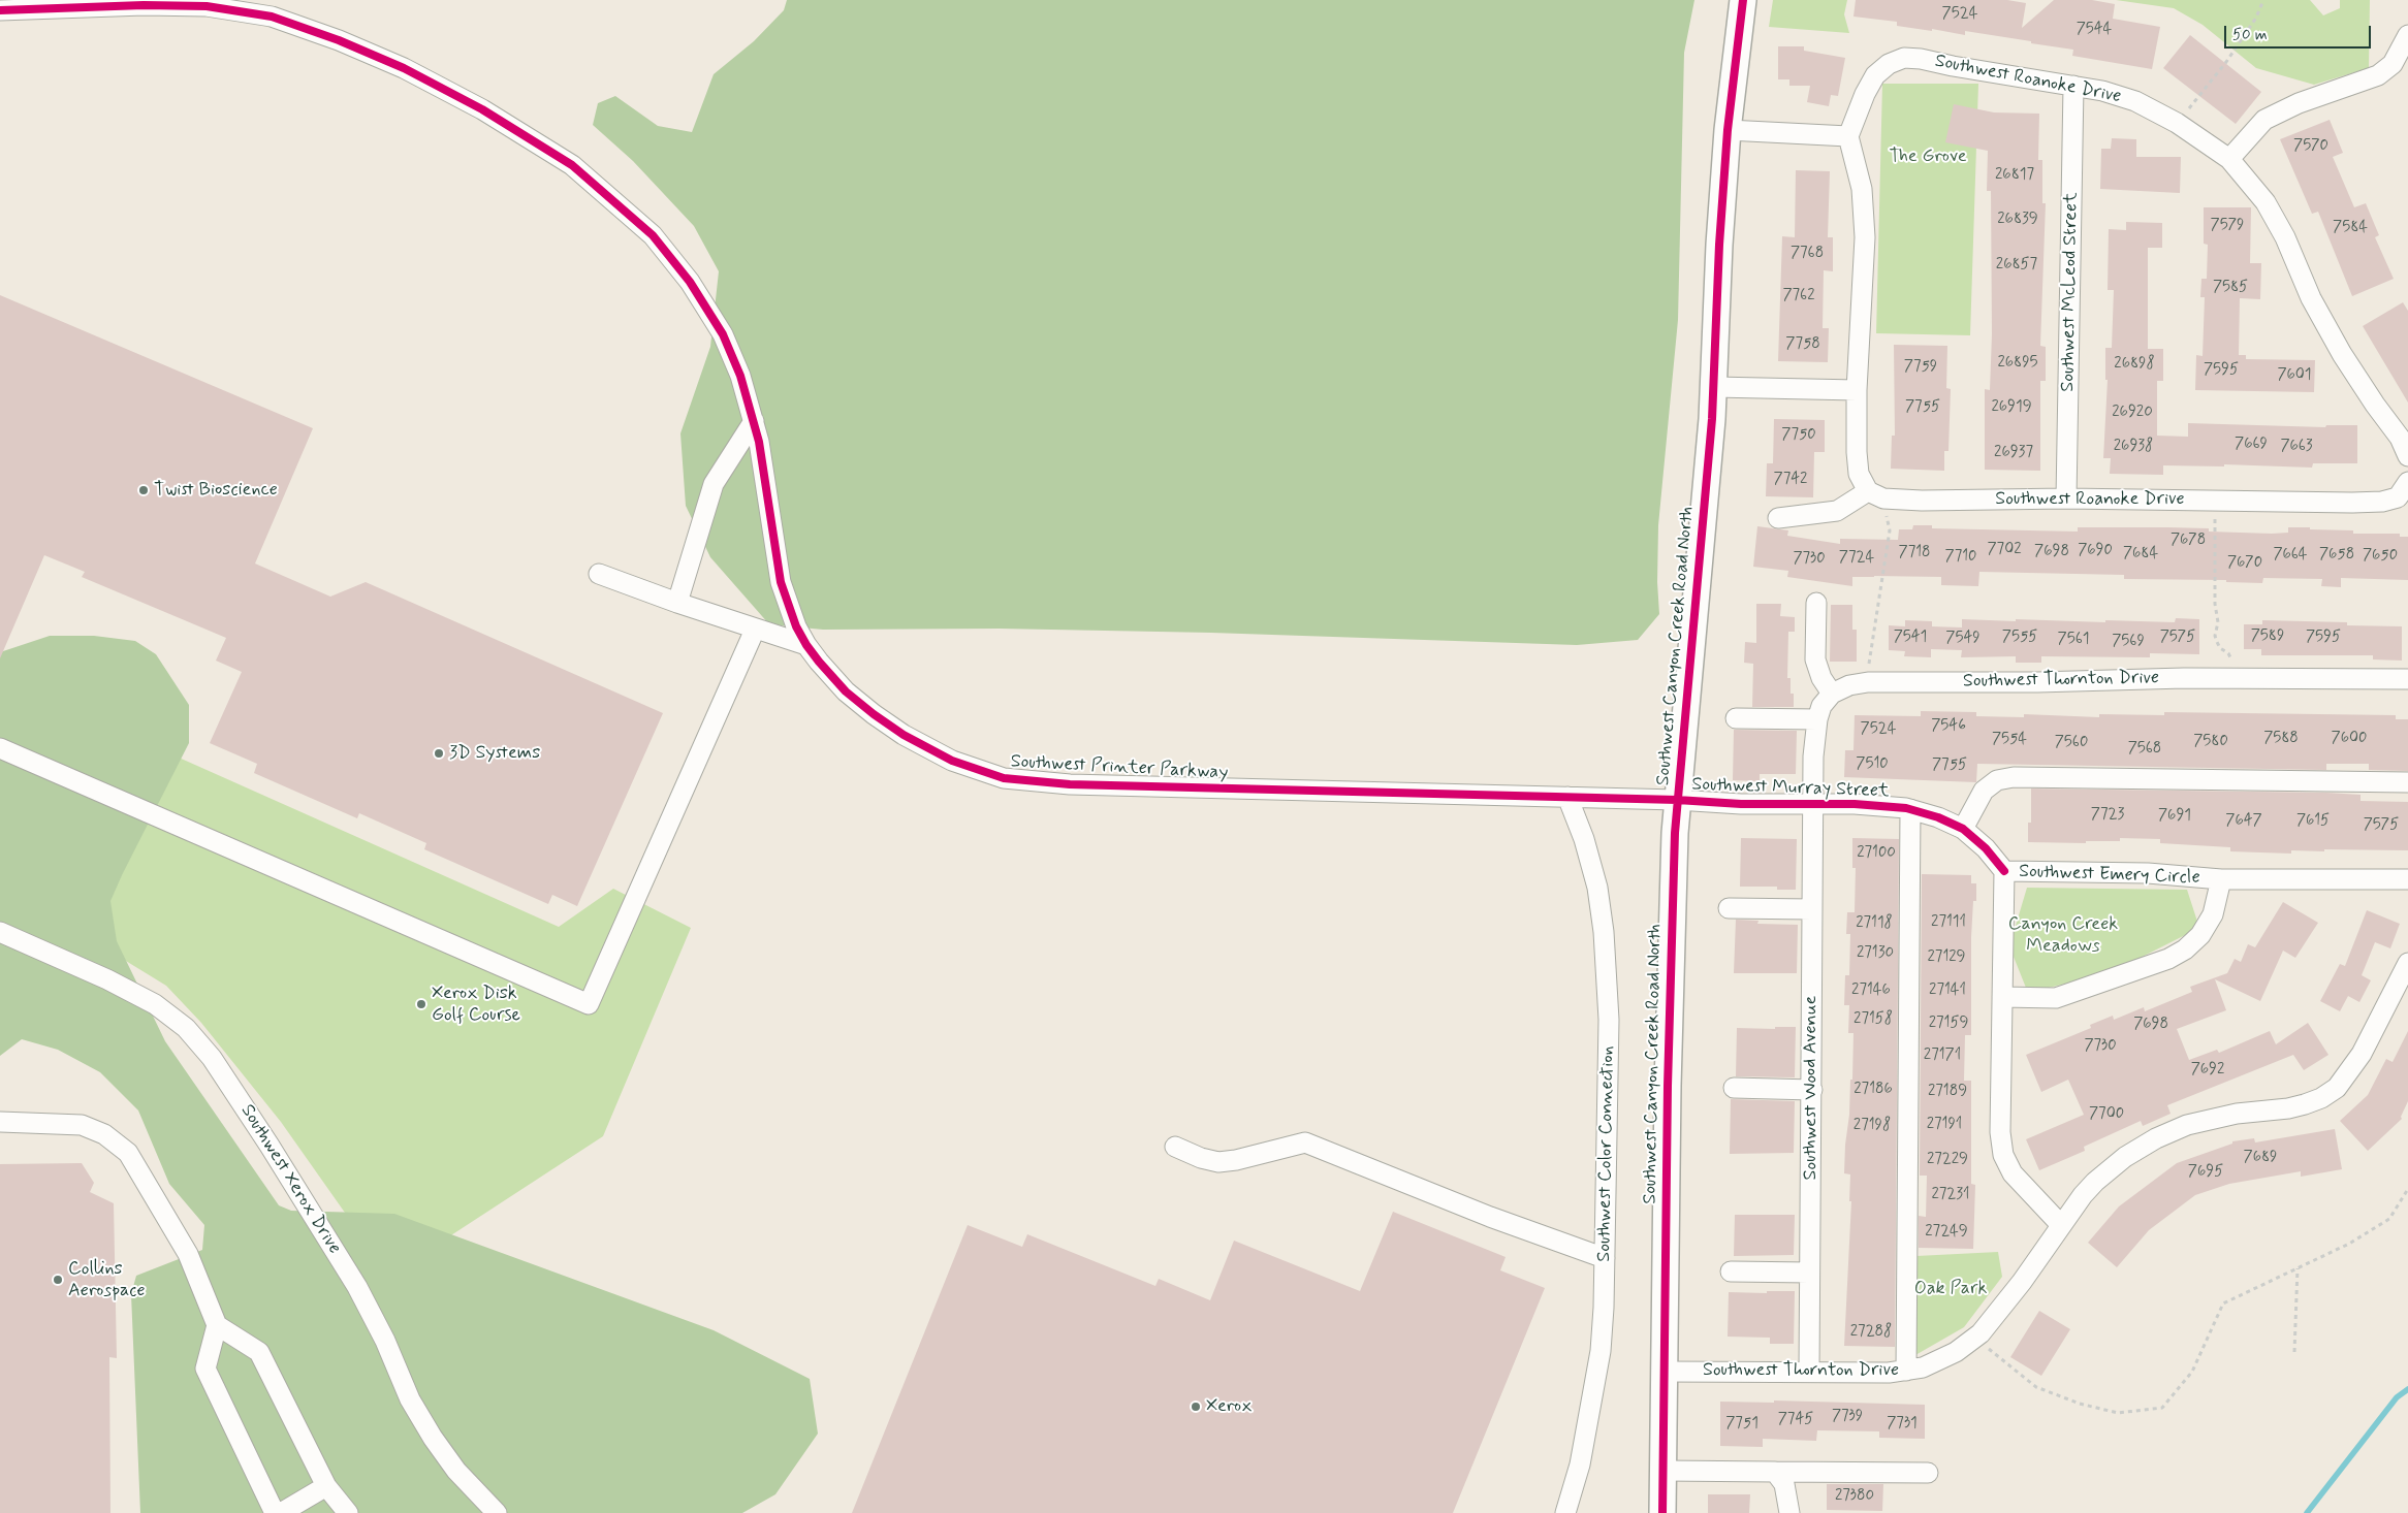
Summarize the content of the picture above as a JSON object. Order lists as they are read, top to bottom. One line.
{"streets":{"main road":["Southwest Canyon Creek Road North"],"street":["Southwest Roanoke Drive","Southwest McLeod Street","Southwest Thornton Drive","Southwest Printer Parkway","Southwest Murray Street","Southwest Emery Circle","Southwest Wood Avenue","Southwest Color Connection","Southwest Xerox Drive"]},"crossings":[["Southwest Roanoke Drive","Southwest McLeod Street"],["Southwest Canyon Creek Road North","Southwest Thornton Drive"],["Southwest Canyon Creek Road North","Southwest Printer Parkway"],["Southwest Canyon Creek Road North","Southwest Murray Street"],["Southwest Thornton Drive","Southwest Wood Avenue"],["Southwest Printer Parkway","Southwest Murray Street"],["Southwest Printer Parkway","Southwest Color Connection"],["Southwest Murray Street","Southwest Emery Circle"],["Southwest Murray Street","Southwest Wood Avenue"]],"parks":["The Grove","Canyon Creek Meadows","Oak Park"],"places":["Twist Bioscience","3D Systems","Xerox Disk Golf Course","Collins Aerospace","Xerox"],"house_numbers":["7524","7544","7570","26817","26839","7579","7584","7768","26857","7585","7762","7758","26895","26898","7759","7595","7601","7755","26919","26920","7750","7669","26938","7663","26937","7742","7678","7702","7690","7698","7718","7684","7664","7658","7650","7710","7724","7730","7670","7589","7541","7555","7575","7595","7549","7561","7569","7546","7524","7588","7600","7554","7580","7560","7568","7510","7755","7723","7691","7647","7615","7575","27100","27111","27118","27130","27129","27146","27141","27158","27159","7698","7730","27171","7692","27186","27189","7700","27191","27198","7689","27229","7695","27231","27249","27288","7739","7745","7751","7731","27380"],"scale_bar":"50 m"}
